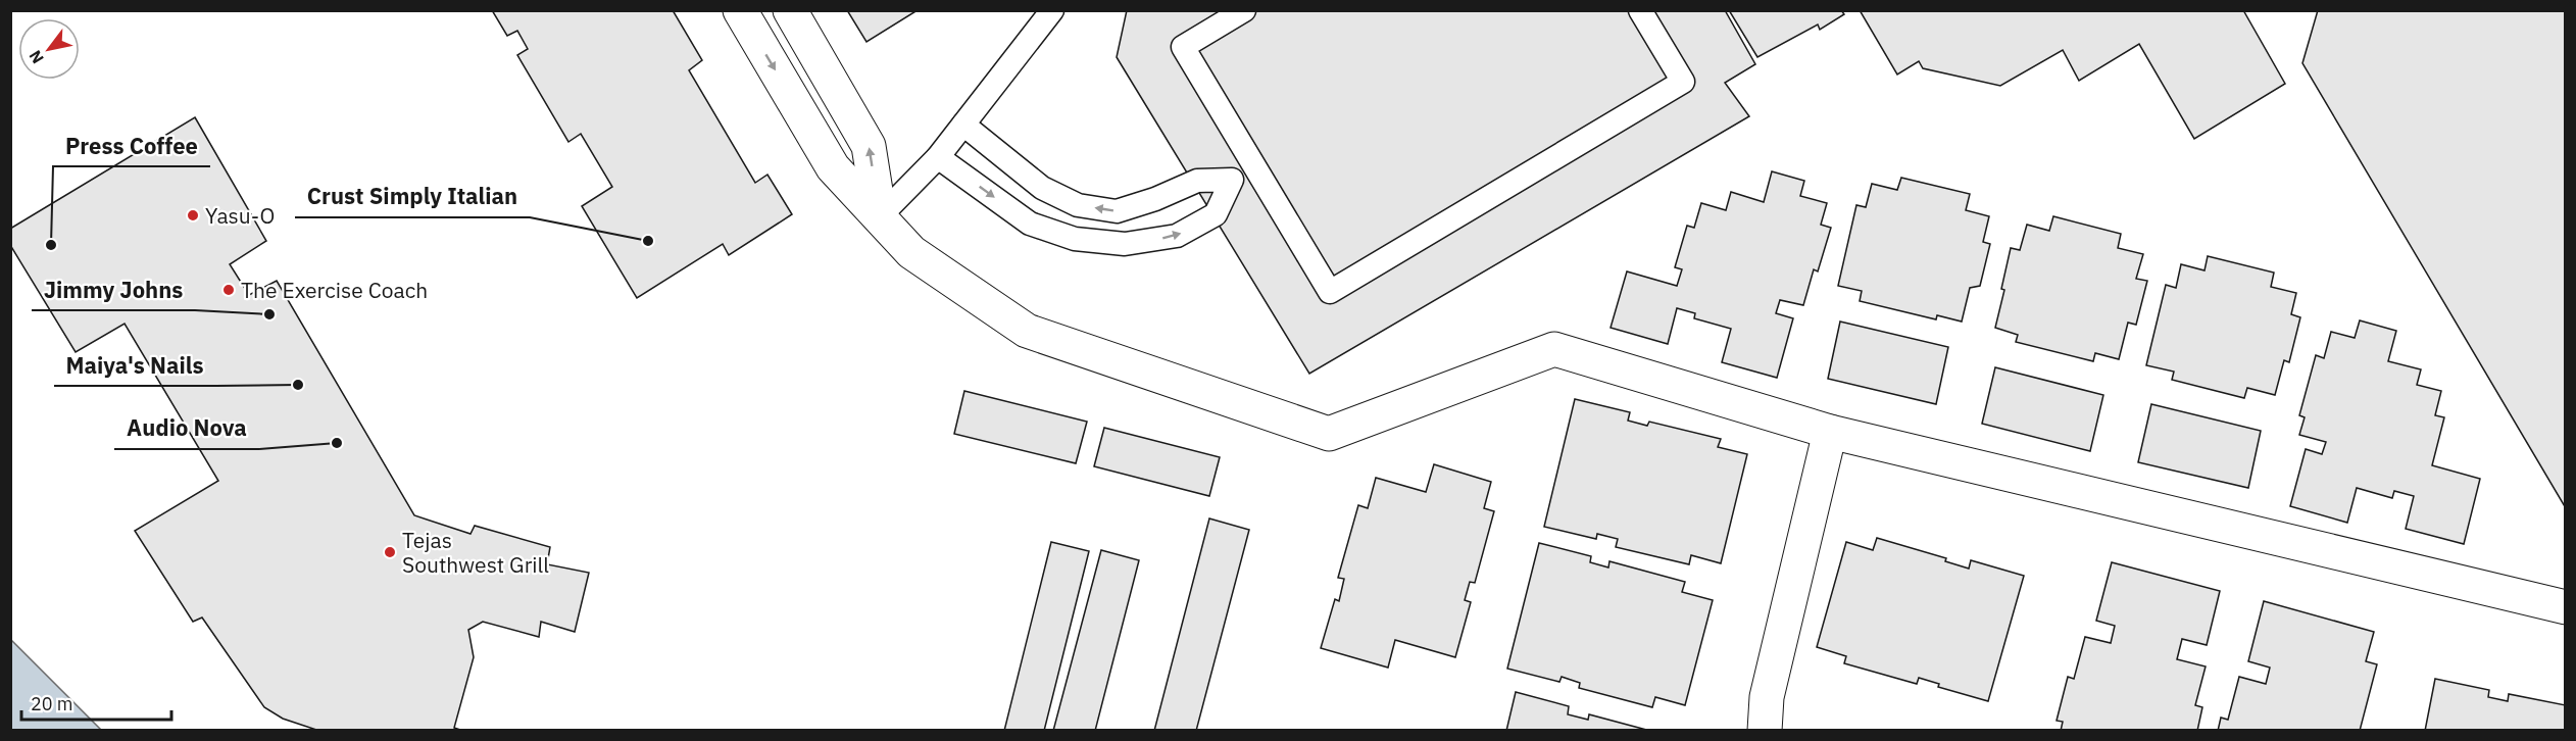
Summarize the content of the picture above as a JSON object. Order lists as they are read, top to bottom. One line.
{"places":["Yasu-O","Crust Simply Italian","Press Coffee","The Exercise Coach","Jimmy Johns","Maiya's Nails","Audio Nova","Tejas Southwest Grill"],"scale_bar":"20 m","north":"bottom left"}
